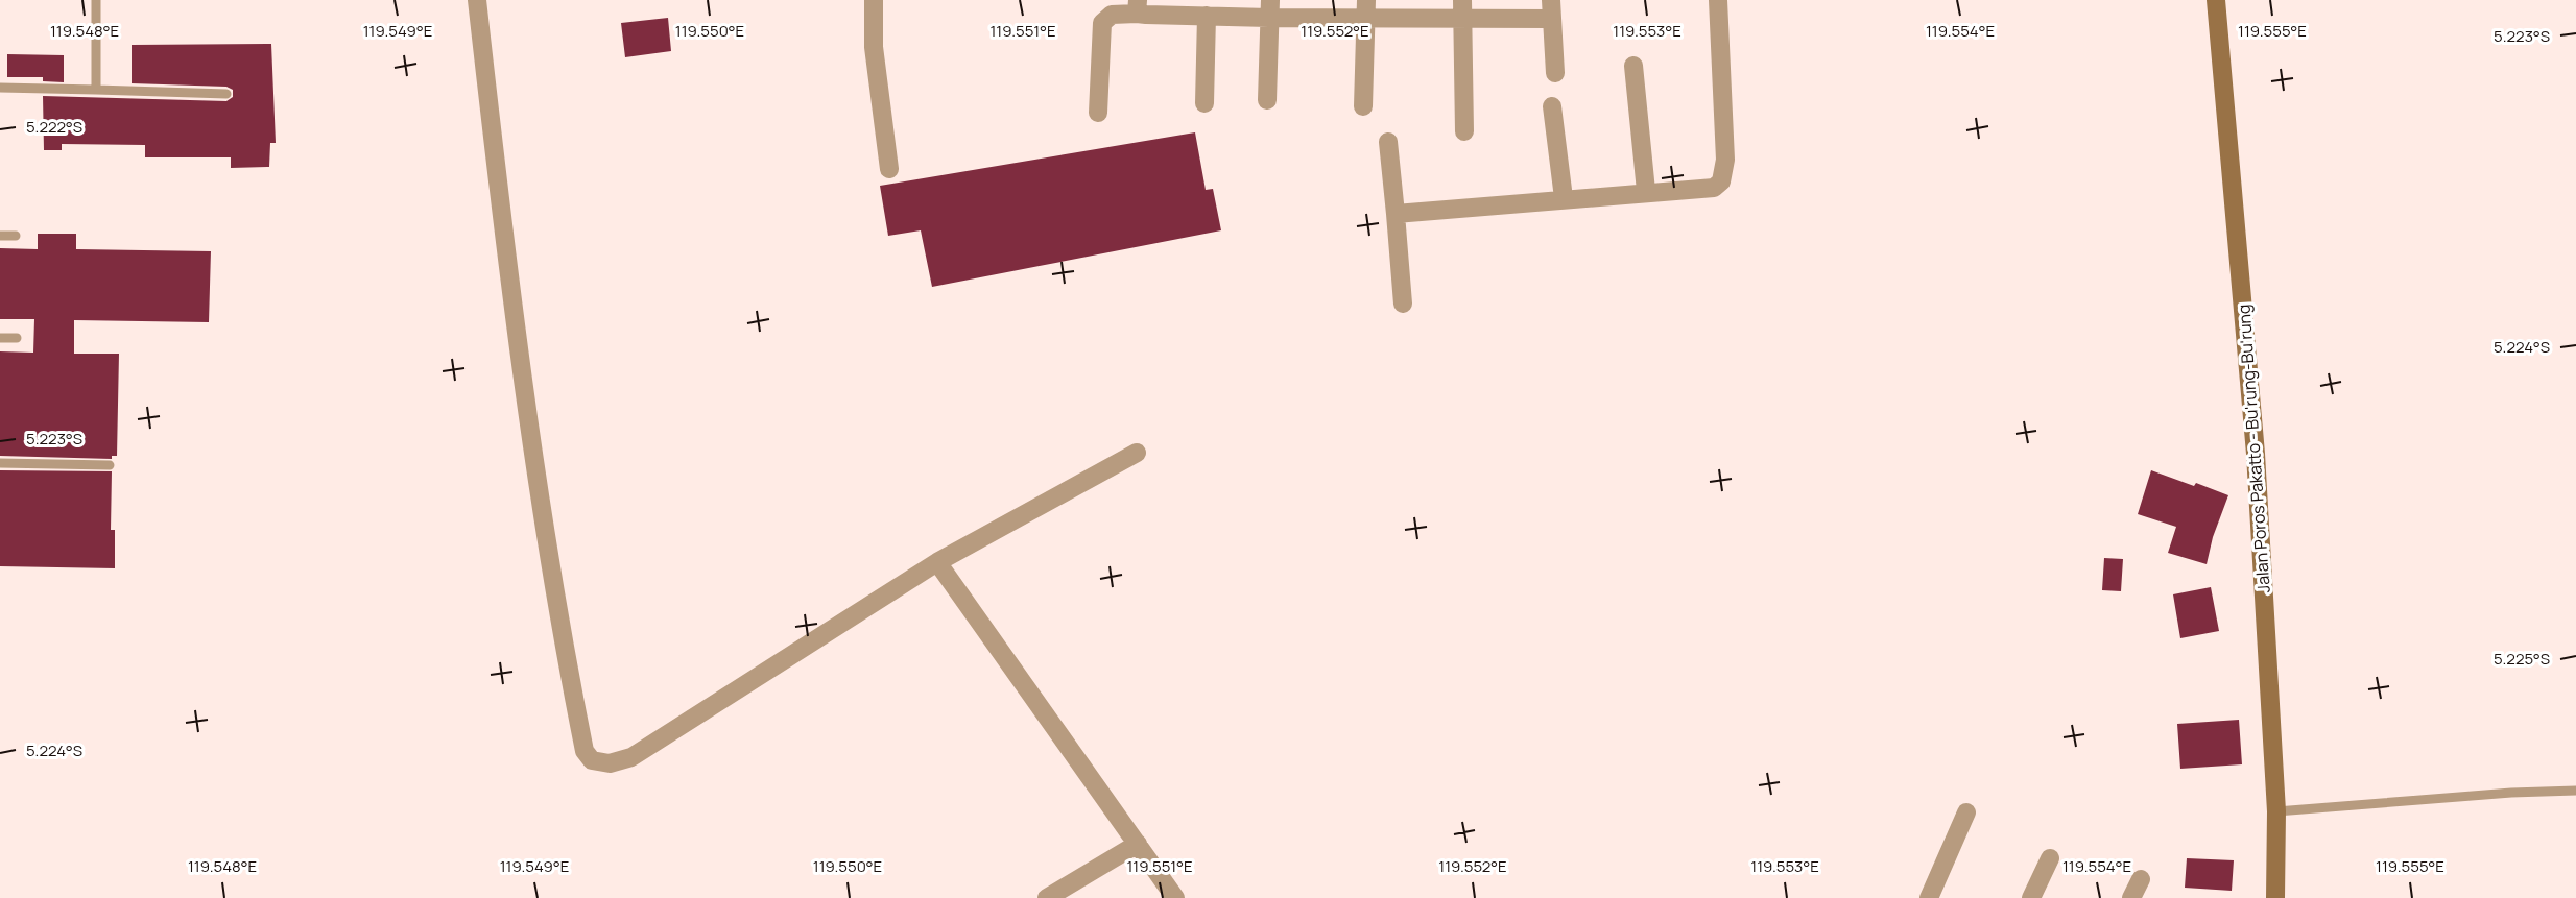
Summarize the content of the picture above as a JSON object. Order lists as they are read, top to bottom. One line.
{"streets":{"main road":["Jalan Poros Pakatto - Bu'rung-Bu'rung"]},"coordinates":["119.548°E","119.549°E","119.550°E","119.551°E","119.552°E","119.553°E","119.554°E","119.555°E","5.223°S","5.222°S","5.224°S","5.225°S"]}
